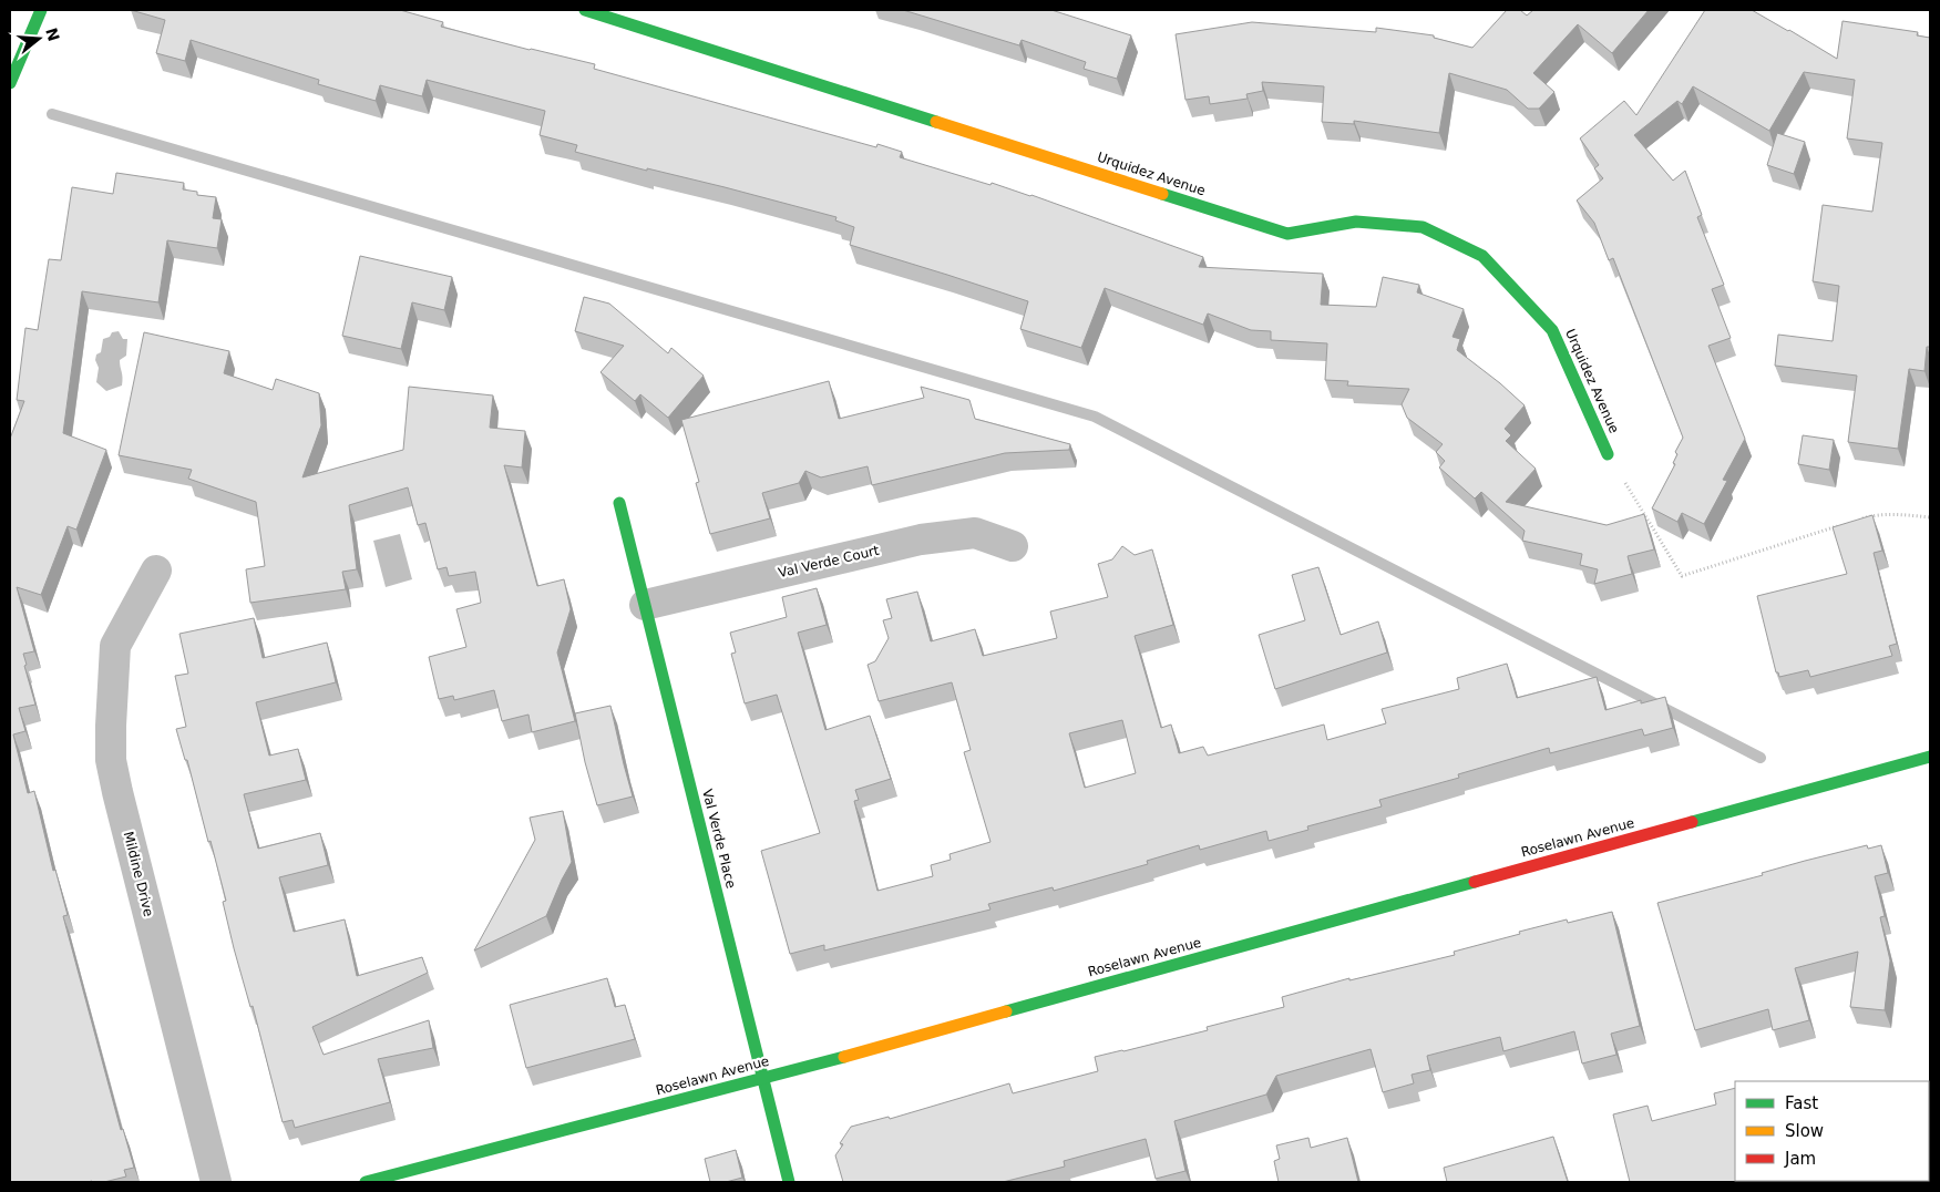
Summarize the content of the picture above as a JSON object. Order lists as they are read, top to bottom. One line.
{"streets":{"street":["Urquidez Avenue","Val Verde Court","Roselawn Avenue","Val Verde Place","Mildine Drive"]},"crossings":[["Val Verde Court","Val Verde Place"],["Roselawn Avenue","Val Verde Place"]],"legend":["Fast","Slow","Jam"],"north":"right"}
